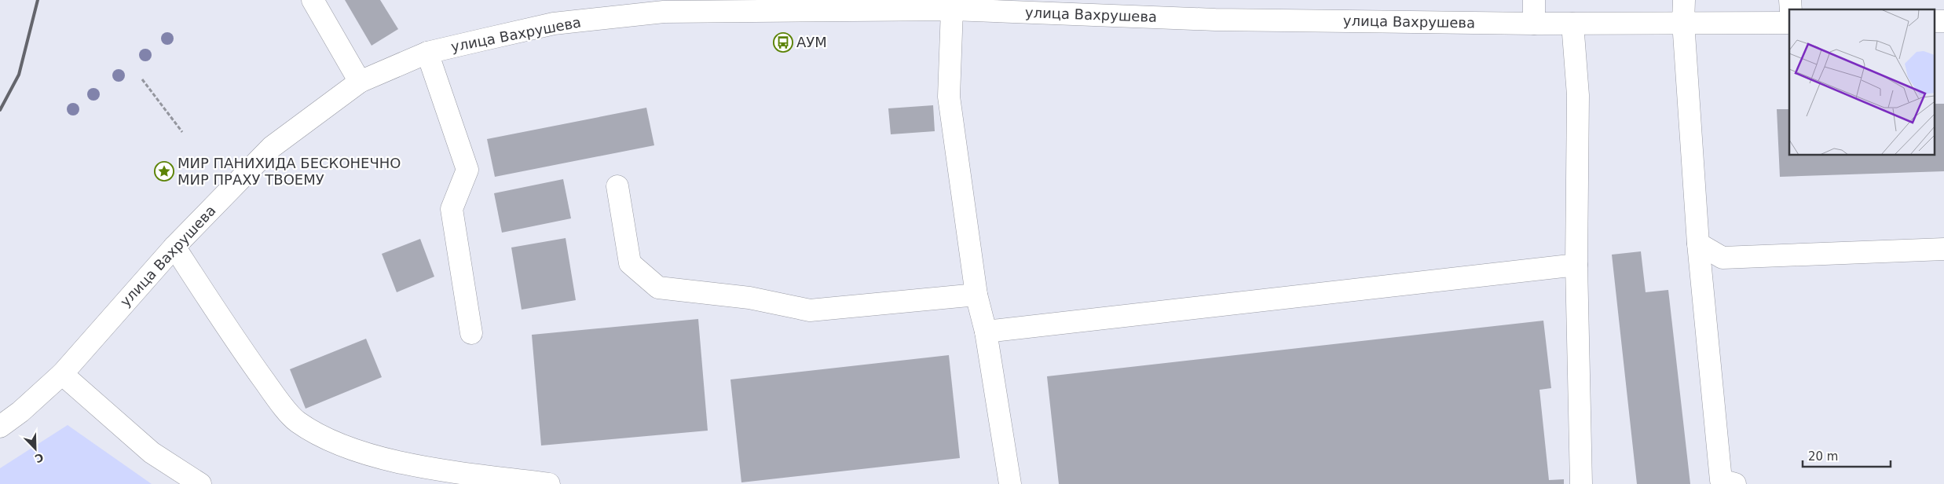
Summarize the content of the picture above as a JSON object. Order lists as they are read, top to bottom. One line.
{"streets":{"main road":["улица Вахрушева"]},"places":{"bus stop":["АУМ"],"place":["МИР ПАНИХИДА БЕСКОНЕЧНО МИР ПРАХУ ТВОЕМУ"]},"scale_bar":"20 m","north":"bottom right"}
